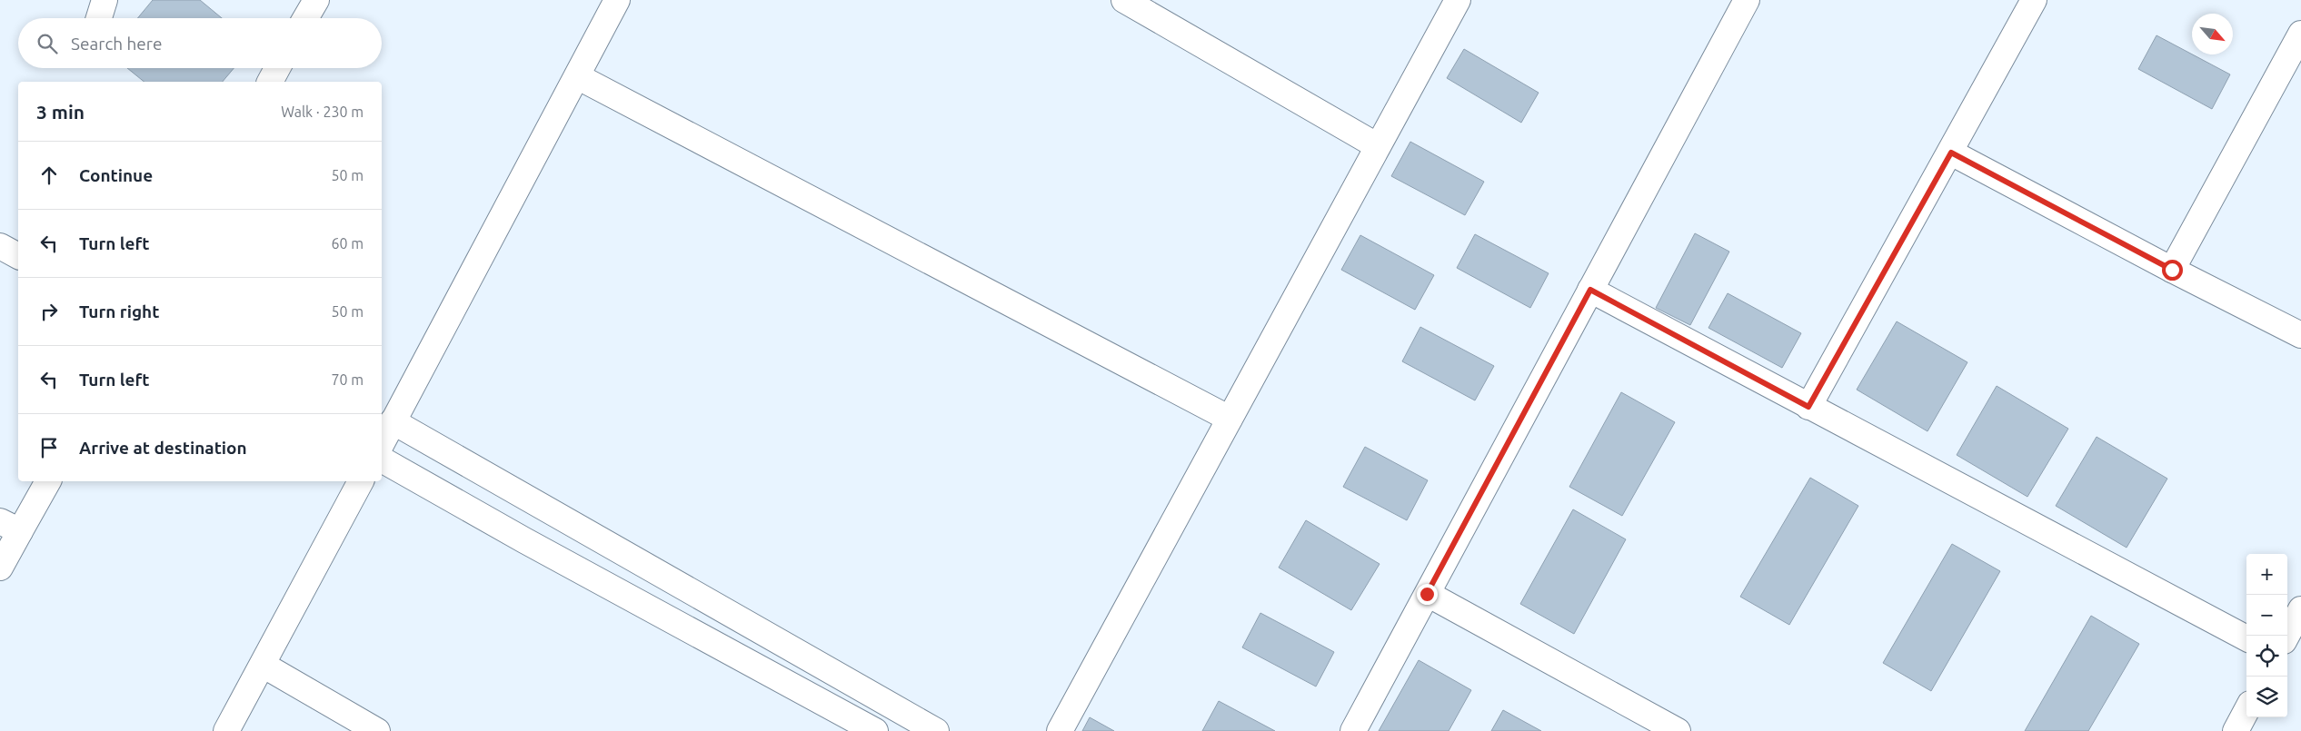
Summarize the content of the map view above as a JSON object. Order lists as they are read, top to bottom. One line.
{"north":"bottom right","page":{"search":"Search here","heading":["3 min","Walk · 230 m"],"list":[["Continue","50 m"],["Turn left","60 m"],["Turn right","50 m"],["Turn left","70 m"],"Arrive at destination"],"map_buttons":["+","−"]}}
